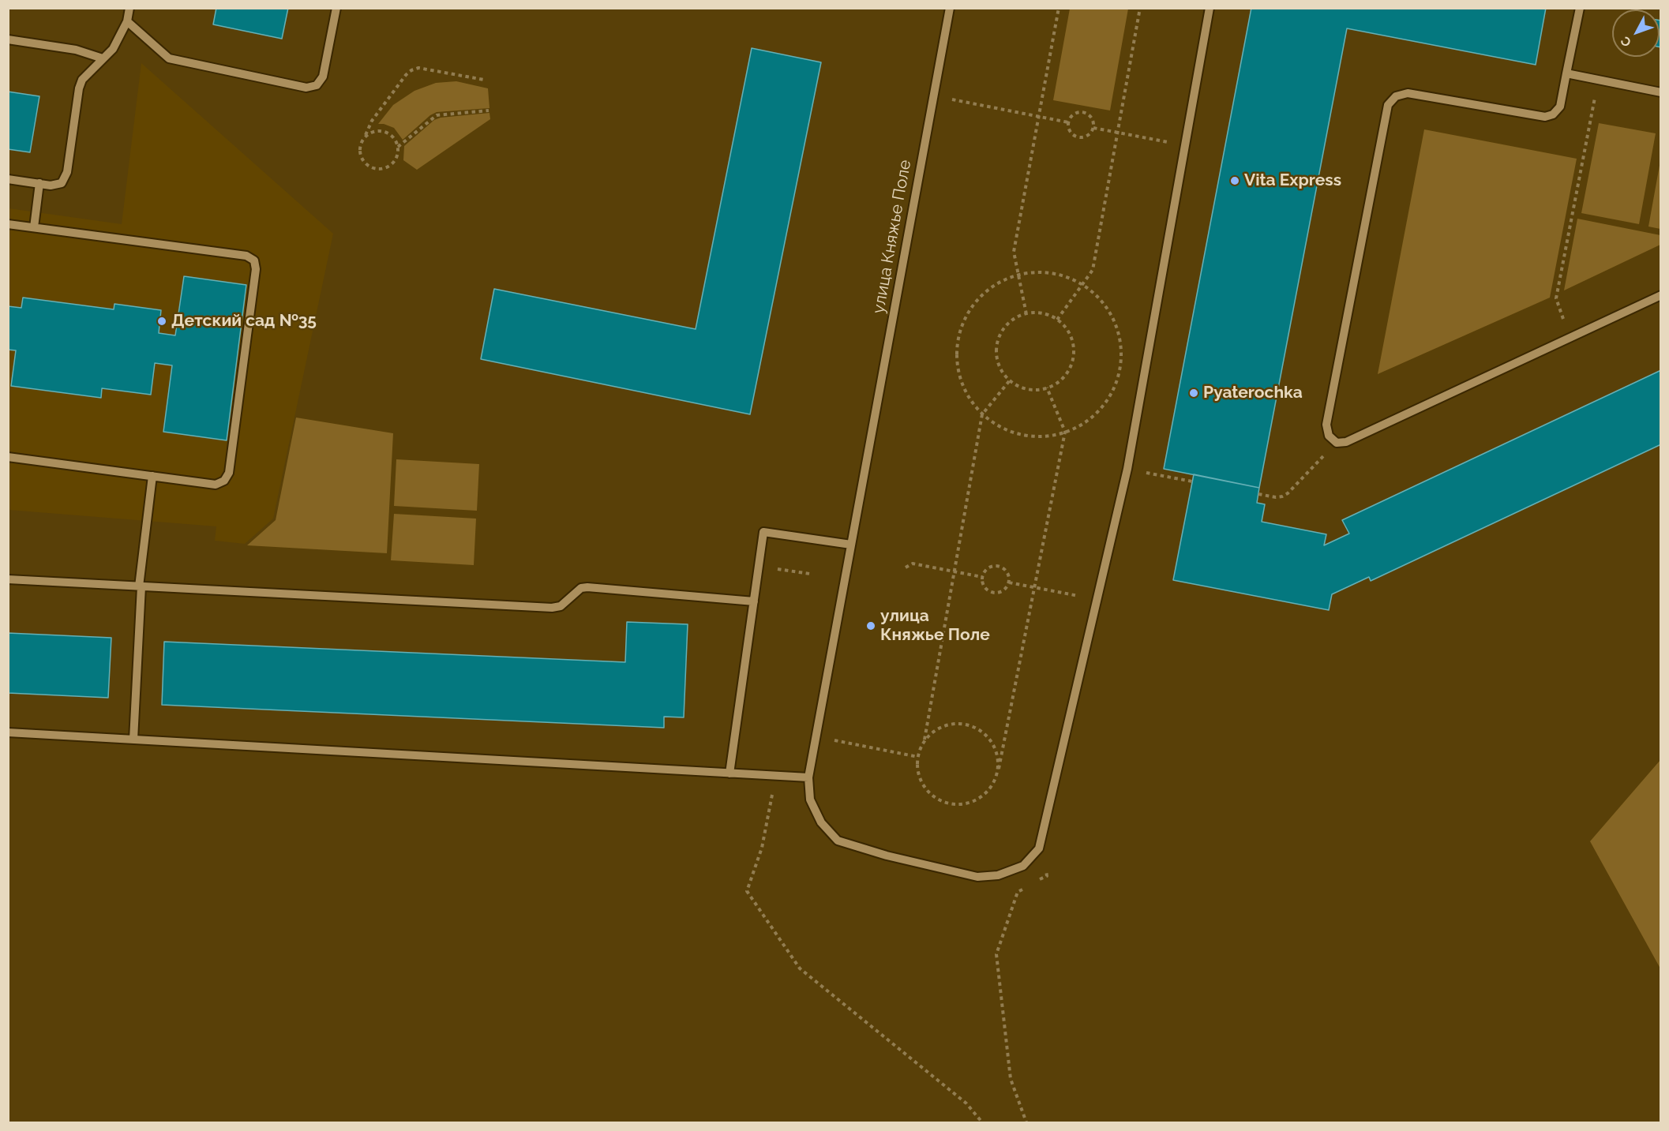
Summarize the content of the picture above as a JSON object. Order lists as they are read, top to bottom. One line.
{"streets":{"street":["улица Княжье Поле"]},"places":["Vita Express","Детский сад №35","Pyaterochka","улица Княжье Поле"],"north":"bottom left"}
